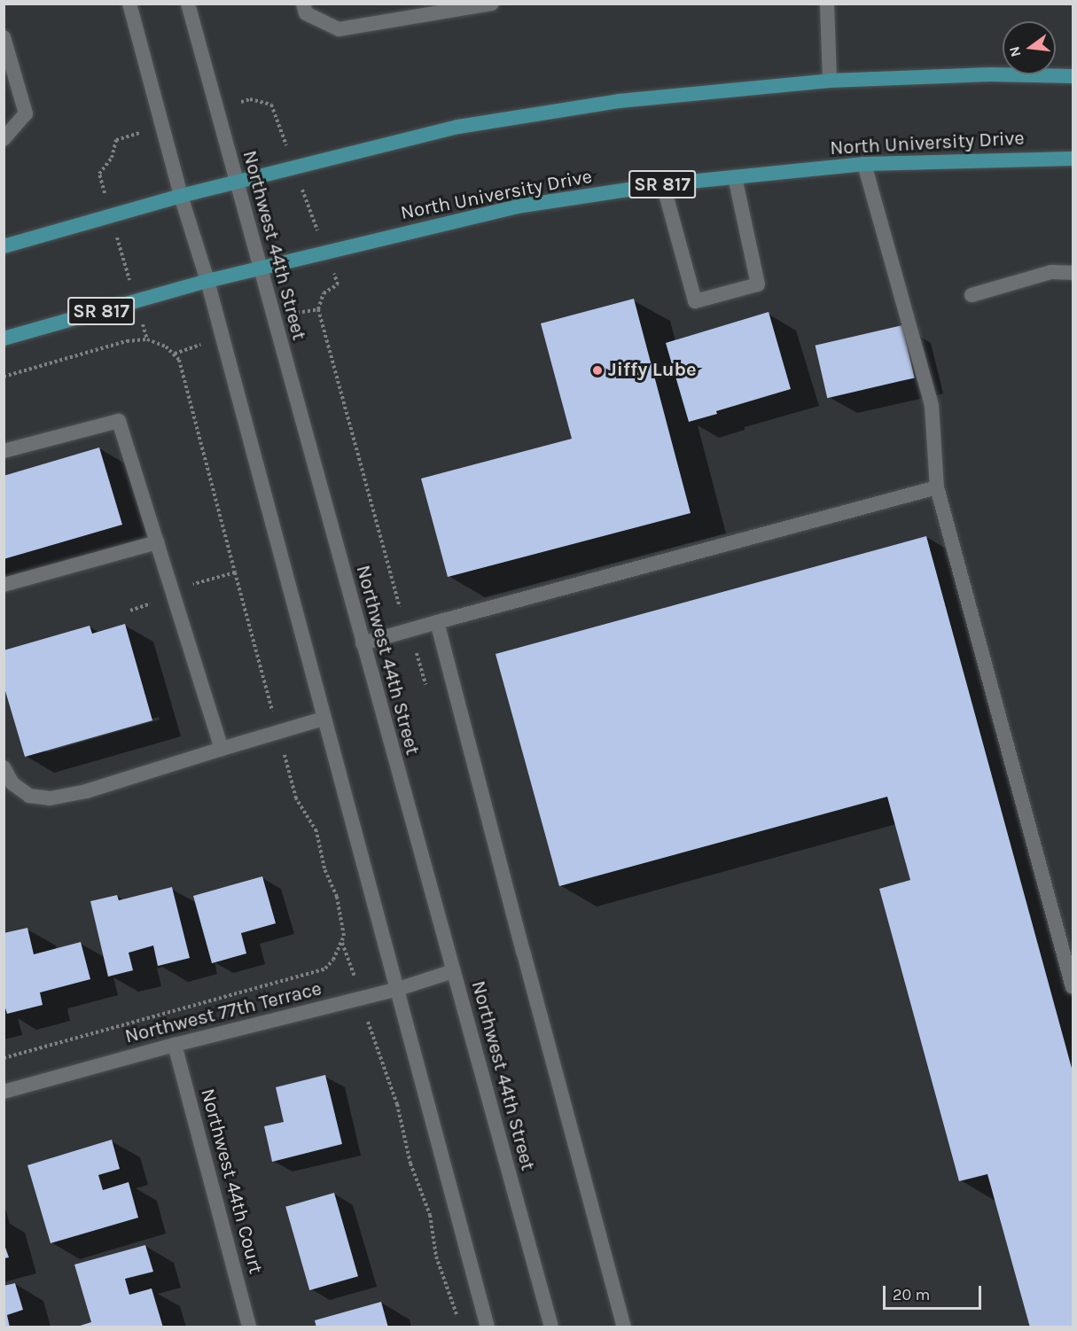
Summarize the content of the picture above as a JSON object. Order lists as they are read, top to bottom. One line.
{"streets":{"main road":["North University Drive","SR 817"],"street":["Northwest 44th Street","Northwest 77th Terrace","Northwest 44th Court"]},"crossings":[["North University Drive","Northwest 44th Street"],["Northwest 44th Street","Northwest 77th Terrace"],["Northwest 77th Terrace","Northwest 44th Court"]],"places":["Jiffy Lube"],"scale_bar":"20 m","north":"left"}
